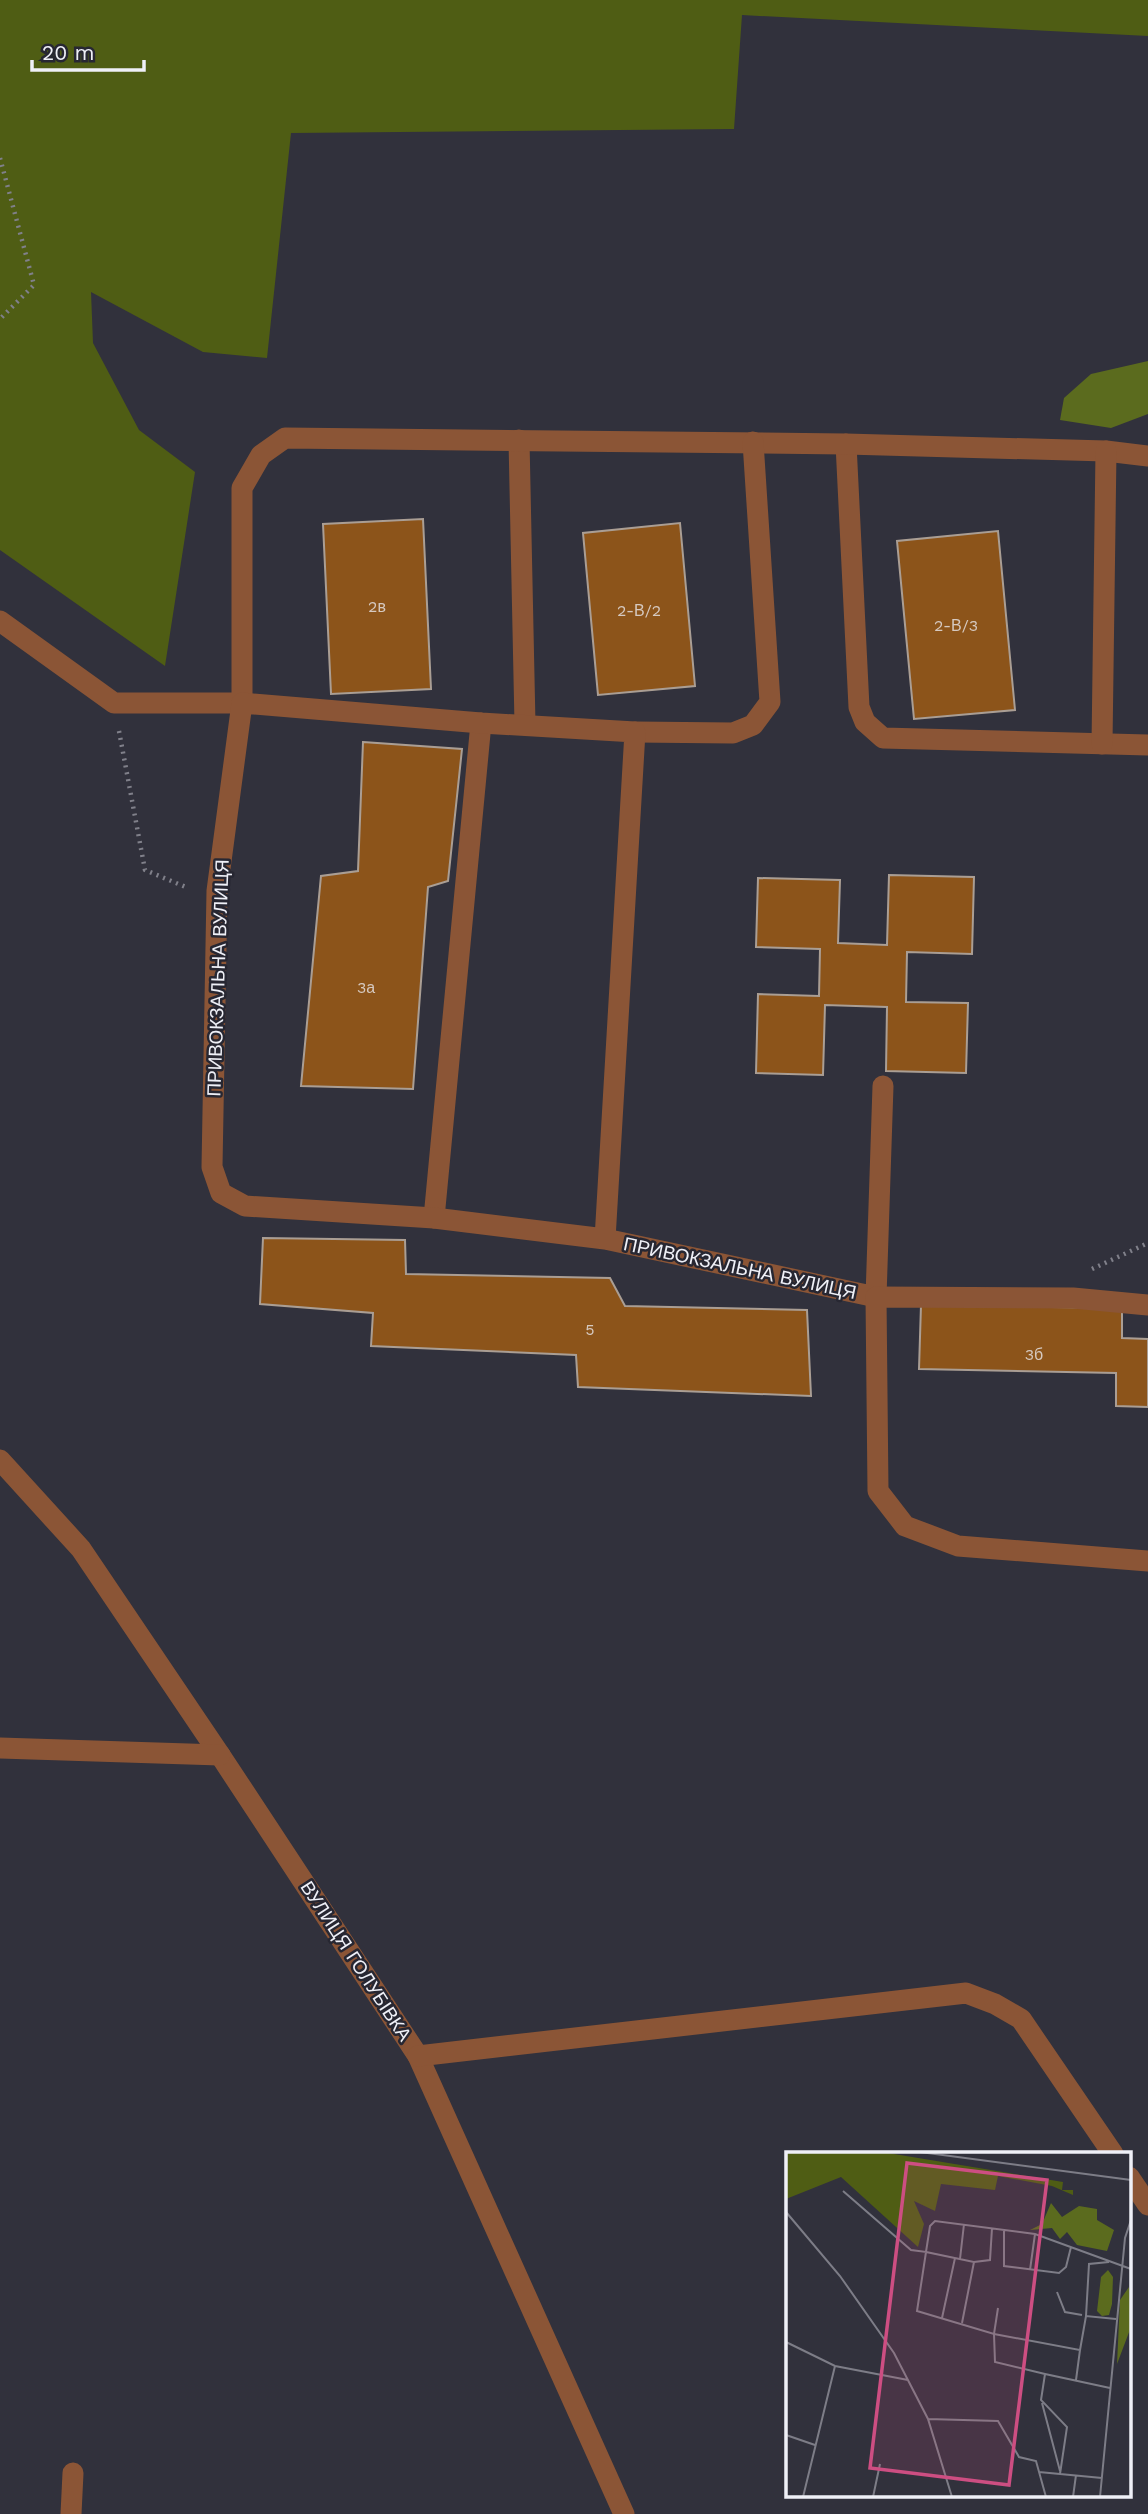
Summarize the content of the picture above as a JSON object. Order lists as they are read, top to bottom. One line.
{"streets":{"street":["ПРИВОКЗАЛЬНА ВУЛИЦЯ","ВУЛИЦЯ ГОЛУБІВКА"]},"house_numbers":["2в","2-В/2","2-В/3","3а","5","3б"],"scale_bar":"20 m"}
